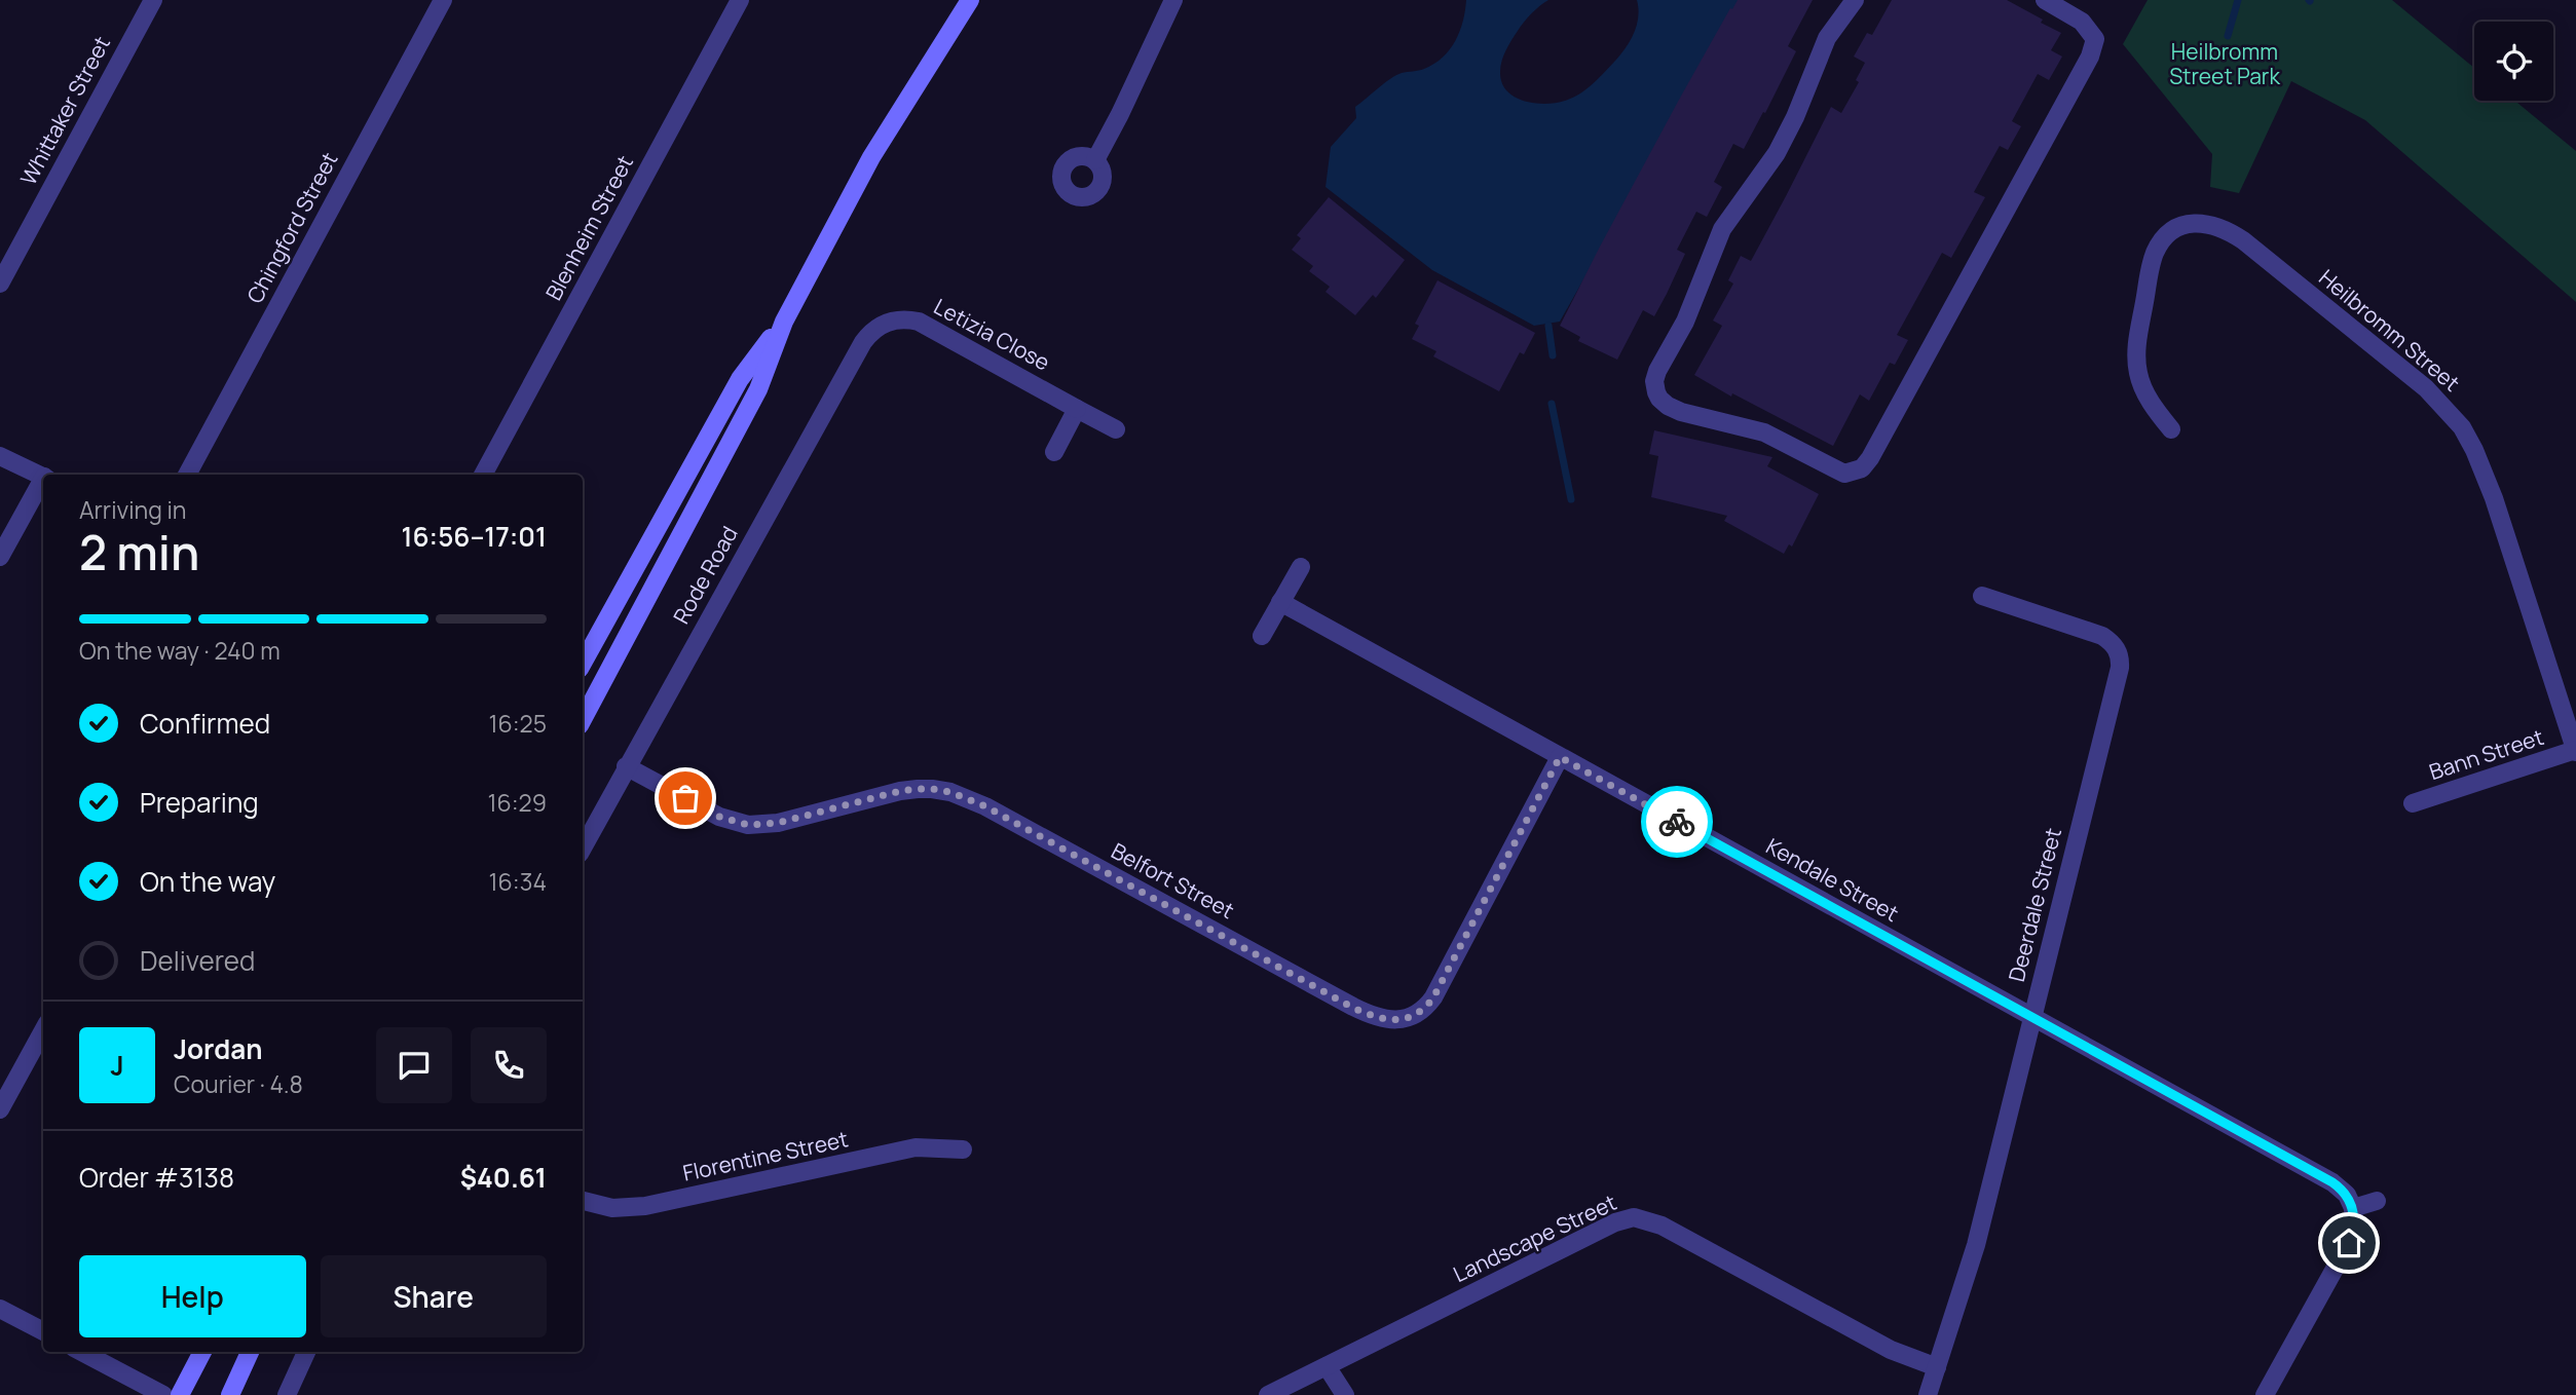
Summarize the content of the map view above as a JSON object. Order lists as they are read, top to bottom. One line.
{"streets":{"main road":["Rode Road"],"street":["Whittaker Street","Chingford Street","Blenheim Street","Heilbromm Street","Letizia Close","Bann Street","Kendale Street","Belfort Street","Deerdale Street","Florentine Street","Landscape Street"]},"crossings":[["Heilbromm Street","Bann Street"],["Letizia Close","Rode Road"],["Rode Road","Belfort Street"],["Kendale Street","Belfort Street"],["Kendale Street","Deerdale Street"],["Deerdale Street","Landscape Street"]],"parks":["Heilbromm Street Park"],"page":{"heading":["2 min","Arriving in","16:56–17:01"],"panel":["Jordan","Courier · 4.8","Order #3138","$40.61"],"bar":"On the way · 240 m","list":[["Confirmed","16:25"],["Preparing","16:29"],["On the way","16:34"],"Delivered"],"round":"J","buttons":["Help","Share"]}}
